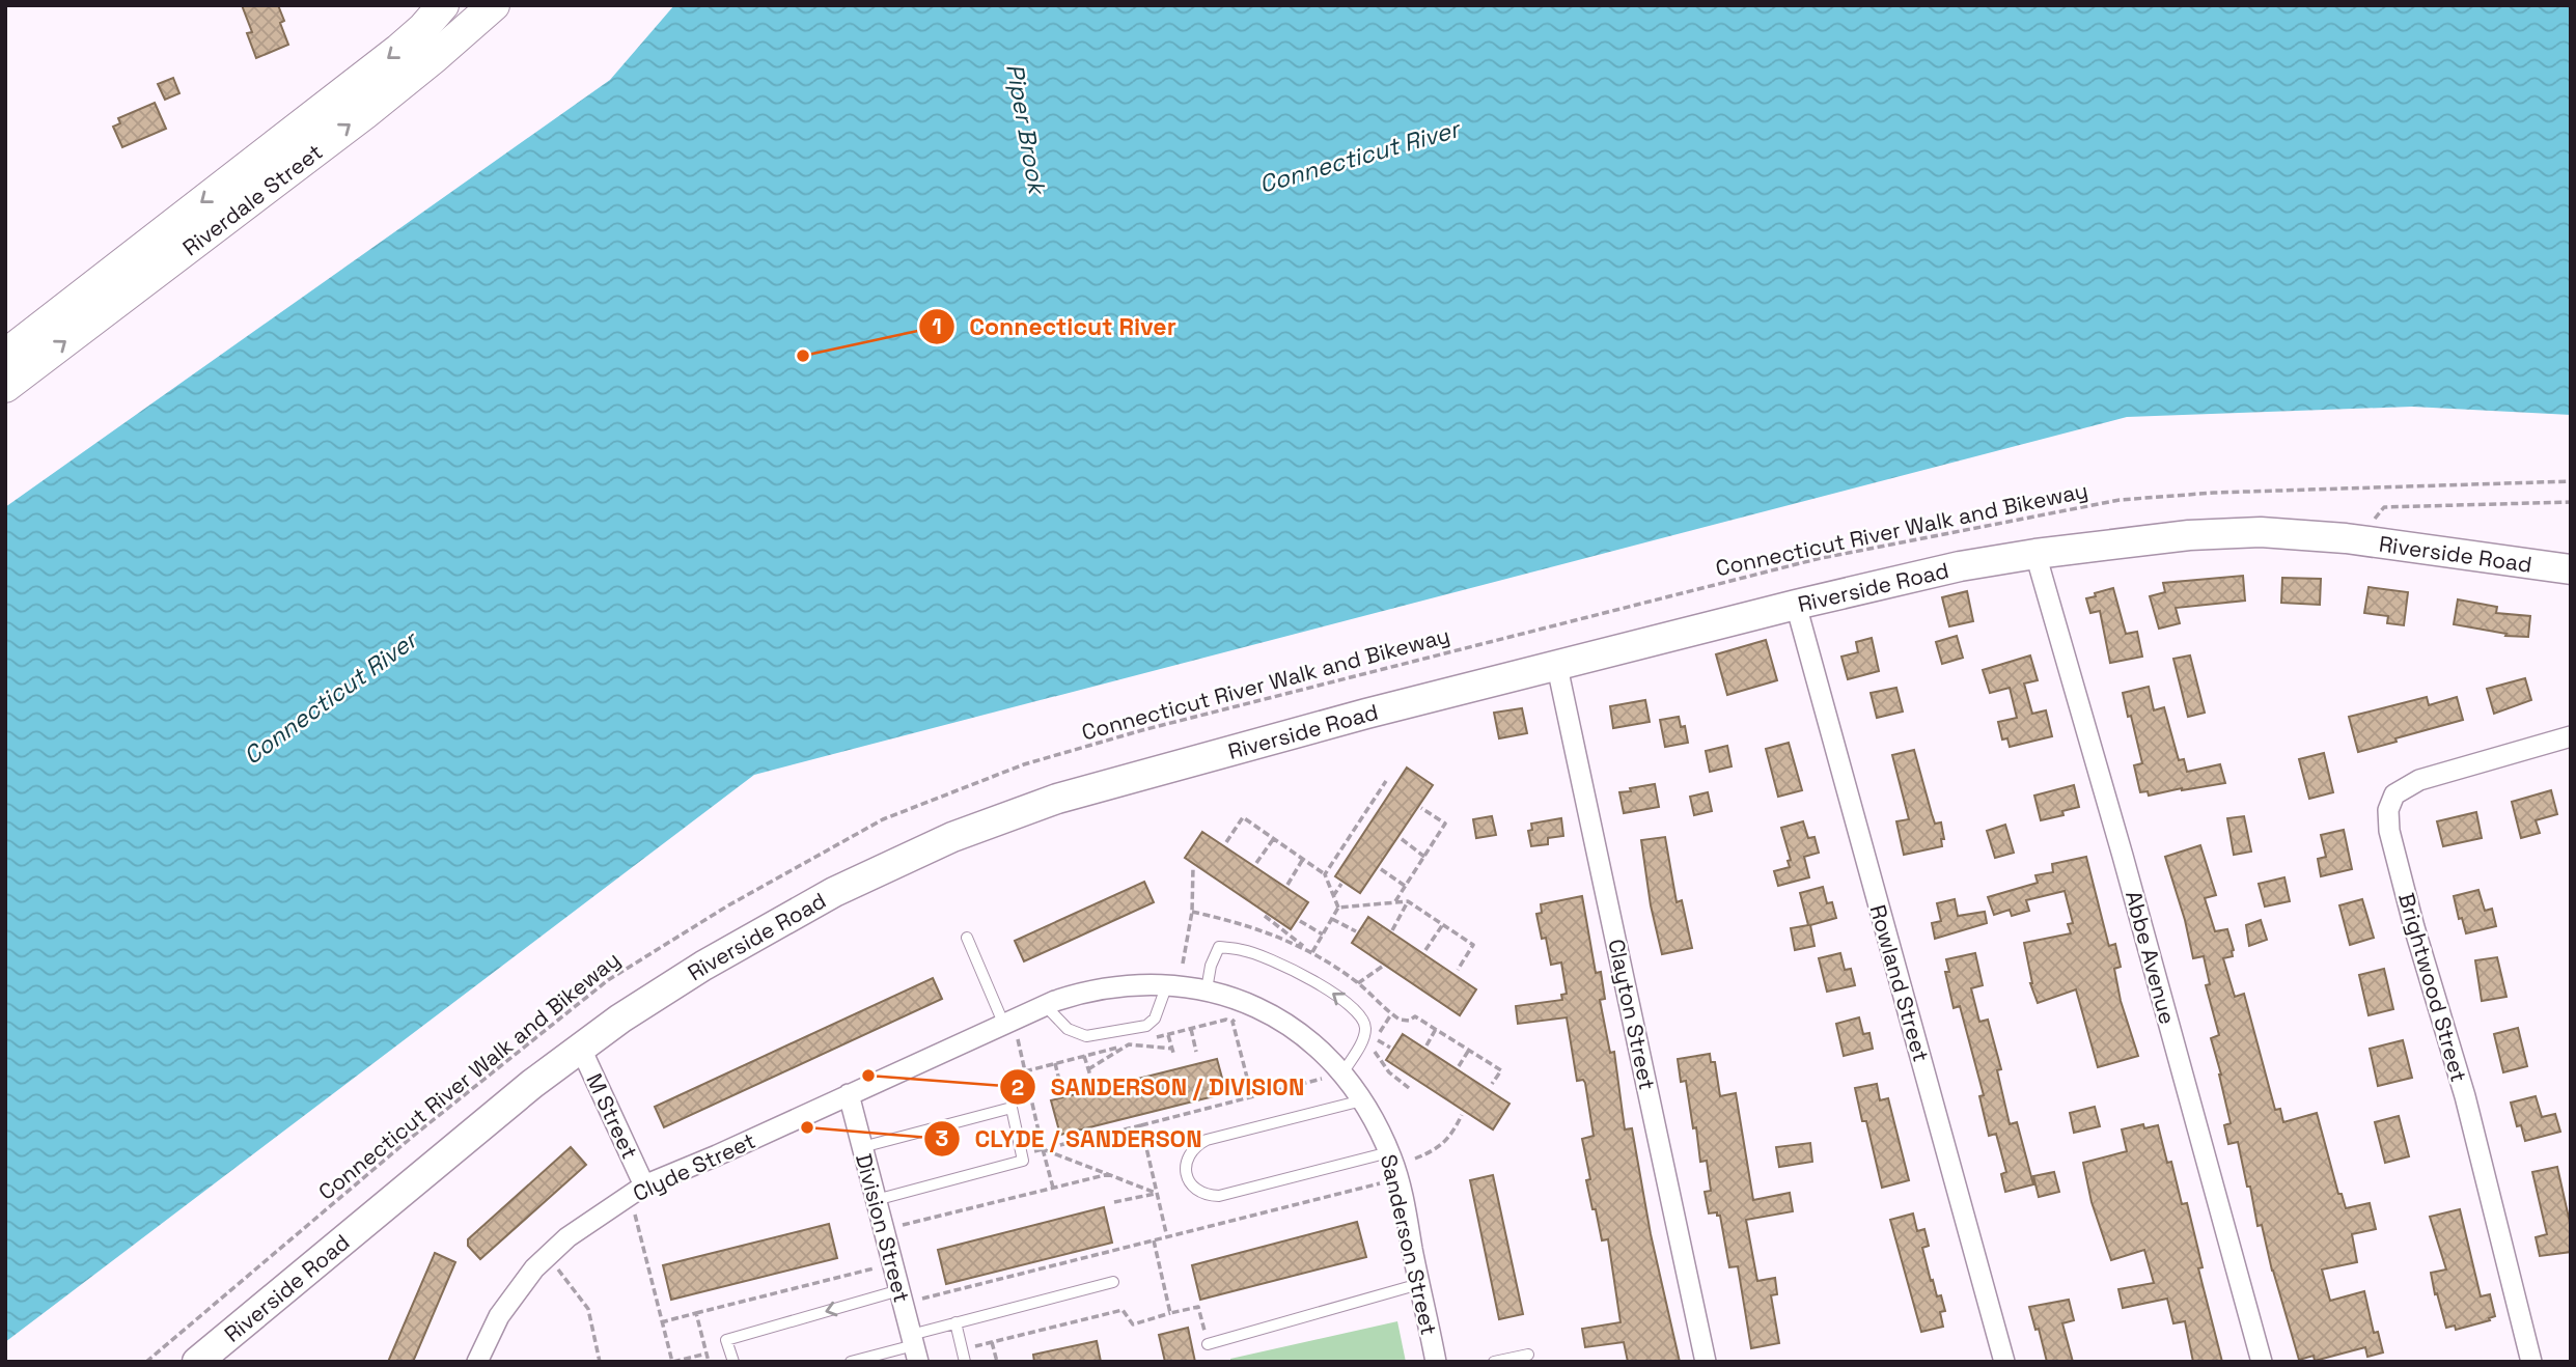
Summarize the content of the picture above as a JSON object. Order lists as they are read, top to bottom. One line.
{"streets":{"main road":["Riverdale Street"],"street":["Riverside Road","Abbe Avenue","Rowland Street","Brightwood Street","Clayton Street","M Street","Clyde Street","Division Street","Sanderson Street"],"path":["Connecticut River Walk and Bikeway"]},"crossings":[["Riverside Road","Abbe Avenue"],["Riverside Road","Rowland Street"],["Riverside Road","Clayton Street"],["Riverside Road","M Street"],["M Street","Clyde Street"],["Clyde Street","Division Street"],["Clyde Street","Sanderson Street"],["Division Street","Sanderson Street"]],"water":["Piper Brook","Connecticut River"],"places":["Connecticut River","SANDERSON / DIVISION","CLYDE / SANDERSON"]}
